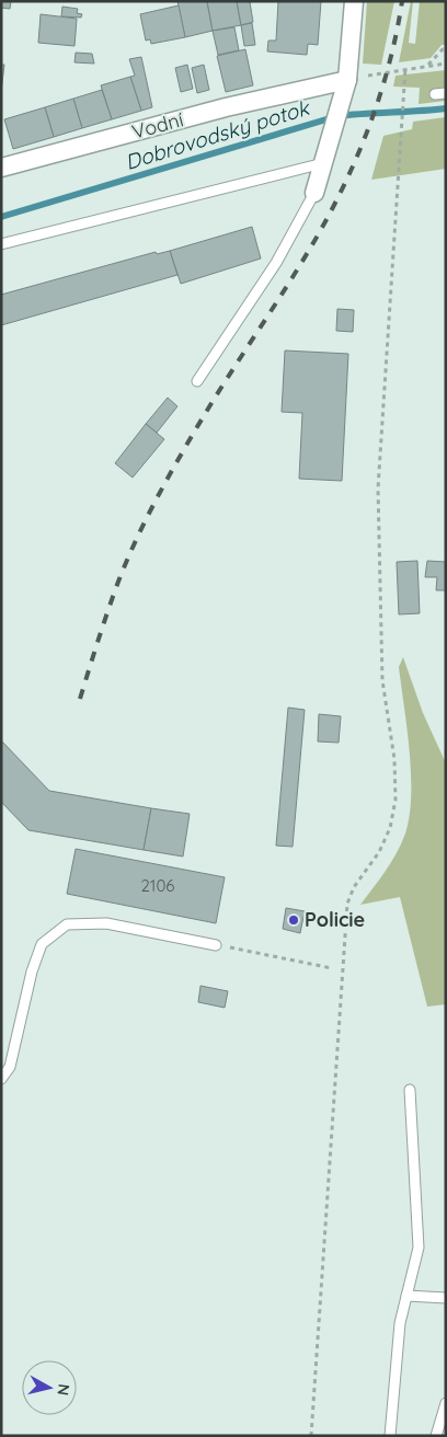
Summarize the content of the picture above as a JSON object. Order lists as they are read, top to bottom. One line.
{"streets":{"street":["Vodní"]},"water":["Dobrovodský potok"],"places":["Policie"],"house_numbers":["2106"],"north":"right"}
